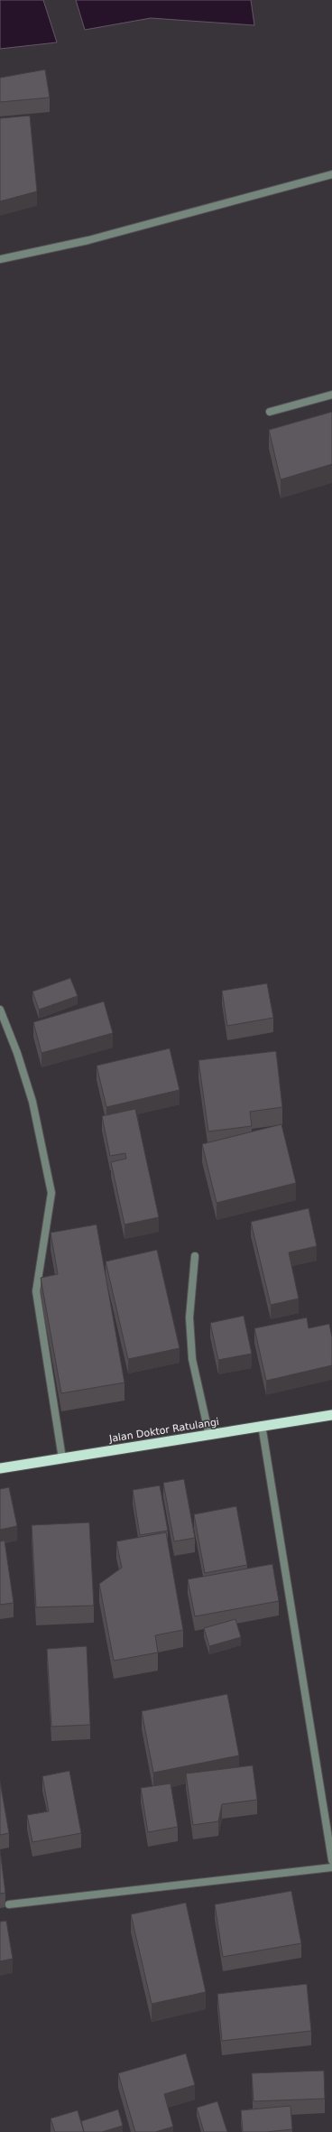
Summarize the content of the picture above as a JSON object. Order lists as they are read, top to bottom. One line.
{"streets":{"highway":["Jalan Doktor Ratulangi"]}}
